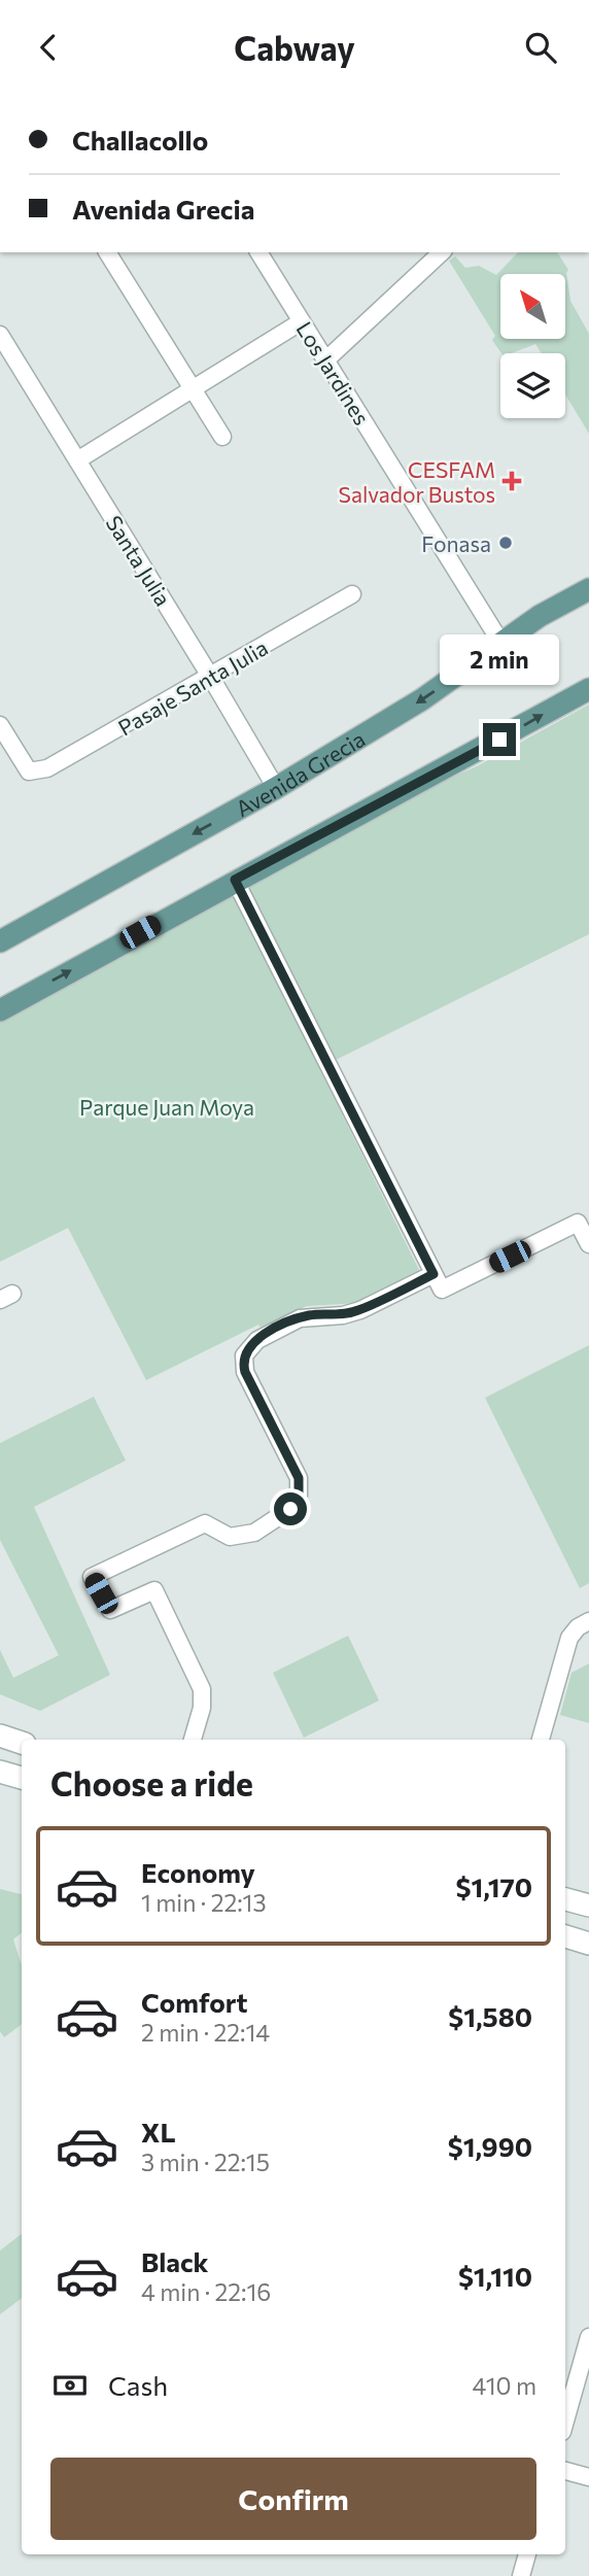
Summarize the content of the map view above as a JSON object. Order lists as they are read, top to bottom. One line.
{"streets":{"main road":["Avenida Grecia"],"street":["Los Jardines","Santa Julia","Pasaje Santa Julia"]},"crossings":[["Los Jardines","Avenida Grecia"],["Santa Julia","Pasaje Santa Julia"],["Santa Julia","Avenida Grecia"]],"parks":["Parque Juan Moya"],"places":{"health":["CESFAM Salvador Bustos"],"other":["Fonasa"]},"north":"top left","page":{"header":"Cabway","banner":["Challacollo","Avenida Grecia"],"bubble":"2 min","heading":"Choose a ride","list":[{"name":"Economy","note":"1 min · 22:13","value":"$1,170"},{"name":"Comfort","note":"2 min · 22:14","value":"$1,580"},{"name":"XL","note":"3 min · 22:15","value":"$1,990"},{"name":"Black","note":"4 min · 22:16","value":"$1,110"}],"pay":["Cash","410 m"],"buttons":"Confirm"}}
